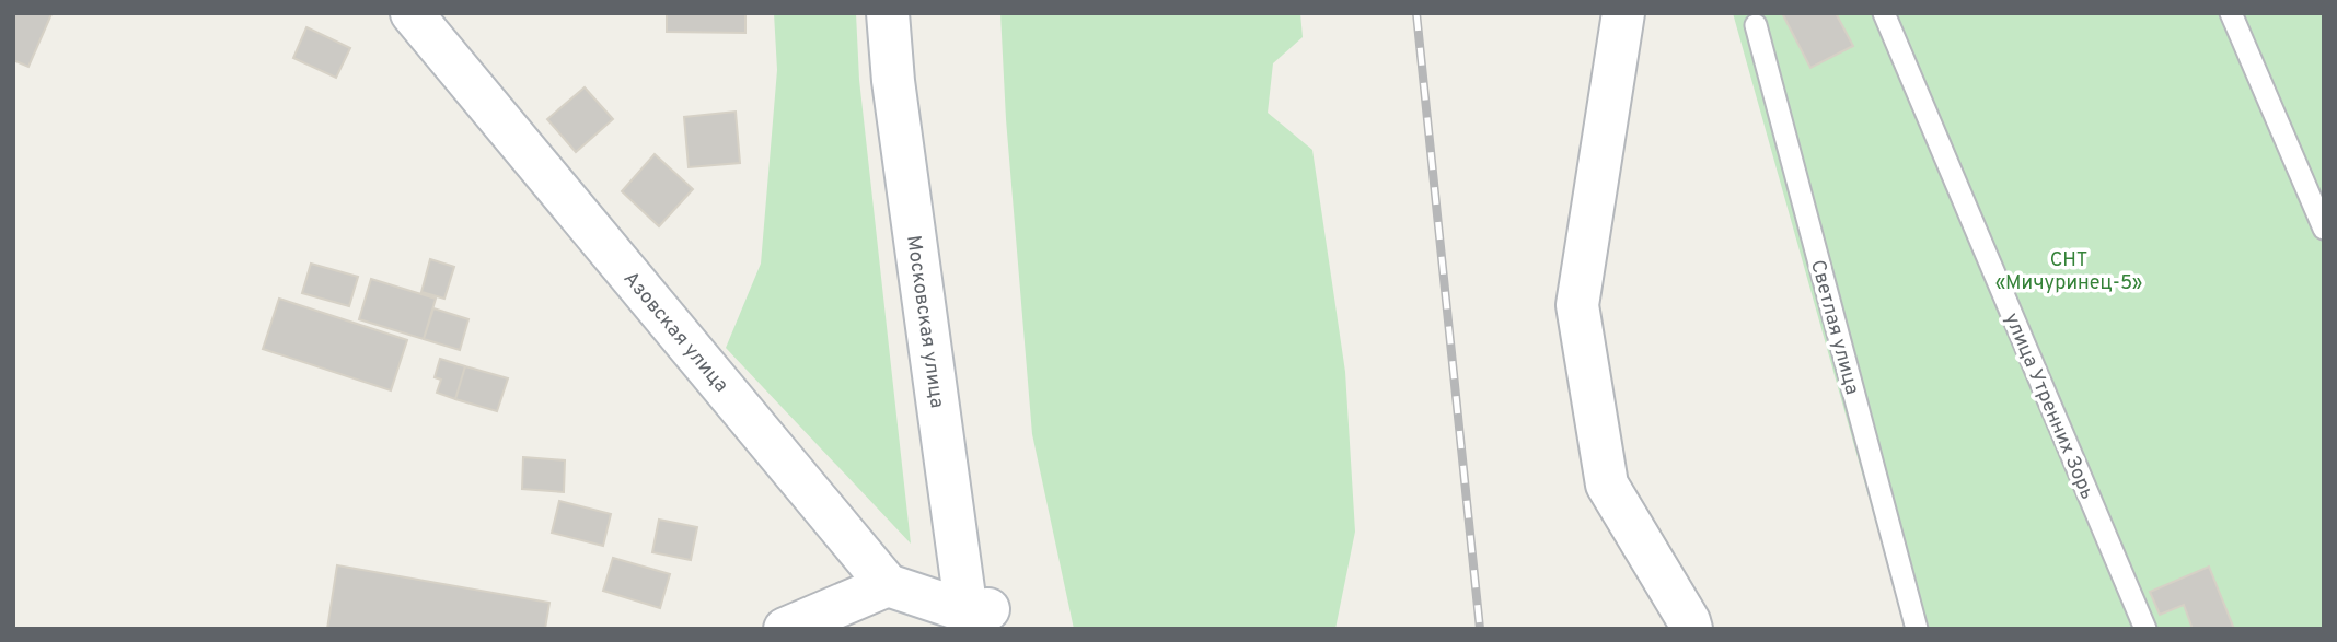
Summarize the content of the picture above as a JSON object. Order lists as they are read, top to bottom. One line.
{"streets":{"street":["Московская улица","Азовская улица"],"lane":["Светлая улица","улица Утренних Зорь"]},"parks":["СНТ «Мичуринец-5»"]}
